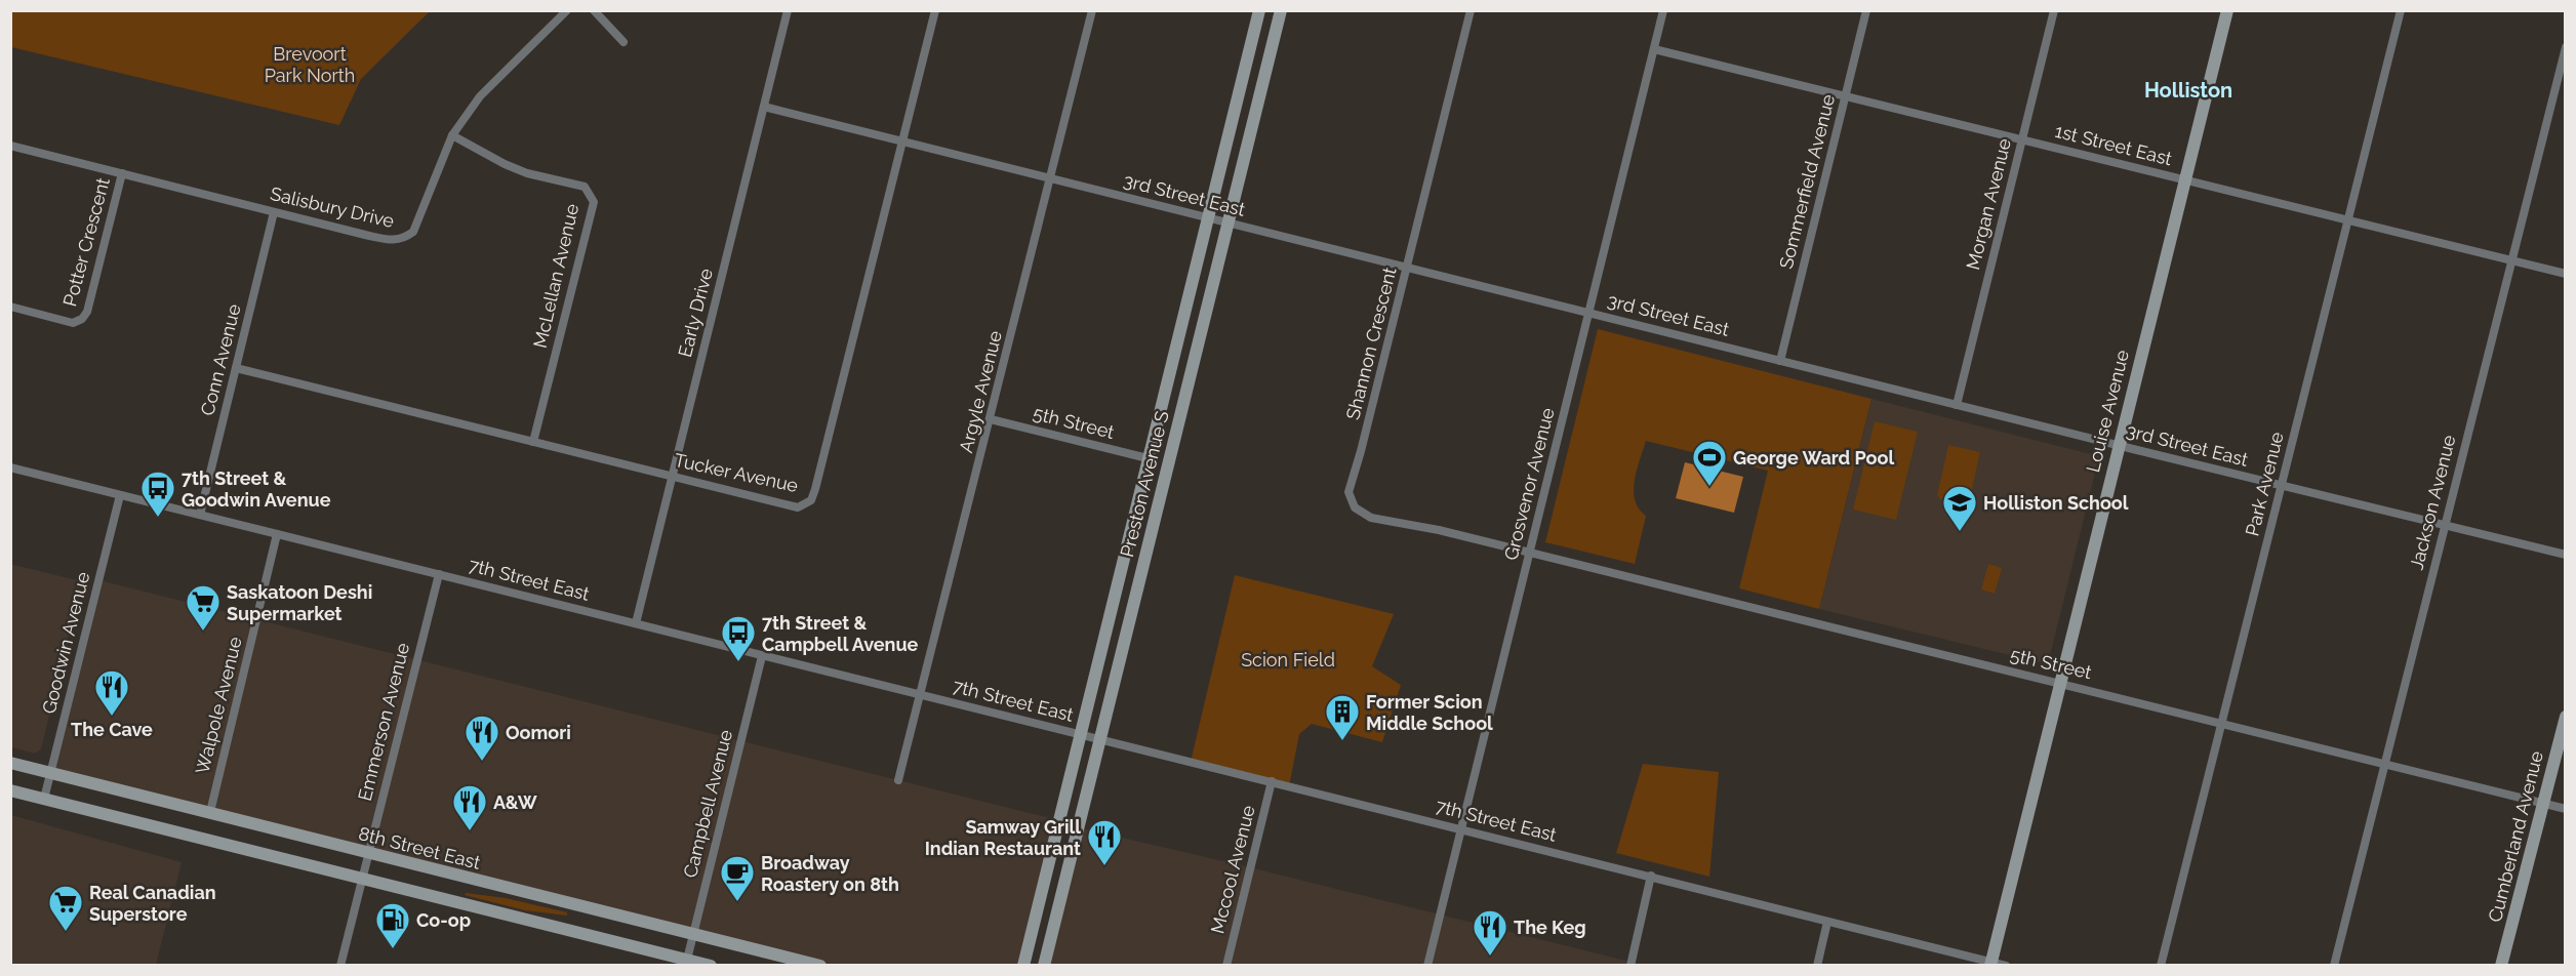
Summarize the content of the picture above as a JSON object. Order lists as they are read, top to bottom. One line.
{"streets":{"main road":["Louise Avenue","Preston Avenue S","Cumberland Avenue","8th Street East"],"street":["1st Street East","Sommerfield Avenue","3rd Street East","Morgan Avenue","Salisbury Drive","Potter Crescent","McLellan Avenue","Early Drive","Shannon Crescent","Conn Avenue","Argyle Avenue","5th Street","Tucker Avenue","Grosvenor Avenue","Park Avenue","Jackson Avenue","7th Street East","Goodwin Avenue","Walpole Avenue","Emmerson Avenue","Campbell Avenue","Mccool Avenue"]},"crossings":[["1st Street East","Sommerfield Avenue"],["1st Street East","Morgan Avenue"],["1st Street East","Louise Avenue"],["1st Street East","Grosvenor Avenue"],["1st Street East","Park Avenue"],["1st Street East","Jackson Avenue"],["Sommerfield Avenue","3rd Street East"],["3rd Street East","Morgan Avenue"],["3rd Street East","Early Drive"],["3rd Street East","Shannon Crescent"],["3rd Street East","Argyle Avenue"],["3rd Street East","Louise Avenue"],["3rd Street East","Tucker Avenue"],["3rd Street East","Preston Avenue S"],["3rd Street East","Grosvenor Avenue"],["3rd Street East","Park Avenue"],["3rd Street East","Jackson Avenue"],["Salisbury Drive","Potter Crescent"],["Salisbury Drive","McLellan Avenue"],["Salisbury Drive","Conn Avenue"],["McLellan Avenue","Tucker Avenue"],["Early Drive","Tucker Avenue"],["Early Drive","7th Street East"],["Shannon Crescent","5th Street"],["Shannon Crescent","Grosvenor Avenue"],["Conn Avenue","Tucker Avenue"],["Conn Avenue","7th Street East"],["Argyle Avenue","5th Street"],["Argyle Avenue","7th Street East"],["Louise Avenue","5th Street"],["Louise Avenue","7th Street East"],["5th Street","Preston Avenue S"],["5th Street","Grosvenor Avenue"],["5th Street","Park Avenue"],["5th Street","Jackson Avenue"],["5th Street","Cumberland Avenue"],["Preston Avenue S","7th Street East"],["Grosvenor Avenue","7th Street East"],["7th Street East","Goodwin Avenue"],["7th Street East","Walpole Avenue"],["7th Street East","Emmerson Avenue"],["7th Street East","Campbell Avenue"],["7th Street East","Mccool Avenue"],["Goodwin Avenue","8th Street East"],["Walpole Avenue","8th Street East"],["Emmerson Avenue","8th Street East"],["Campbell Avenue","8th Street East"]],"districts":["Holliston"],"parks":["Brevoort Park North","Scion Field"],"places":{"sports":["George Ward Pool"],"bus stop":["7th Street & Goodwin Avenue","7th Street & Campbell Avenue"],"school or university":["Holliston School"],"supermarket":["Saskatoon Deshi Supermarket","Real Canadian Superstore"],"restaurant":["The Cave","Oomori","A&W","Samway Grill Indian Restaurant","The Keg"],"building":["Former Scion Middle School"],"cafe":["Broadway Roastery on 8th"],"fuel station":["Co-op"]}}
